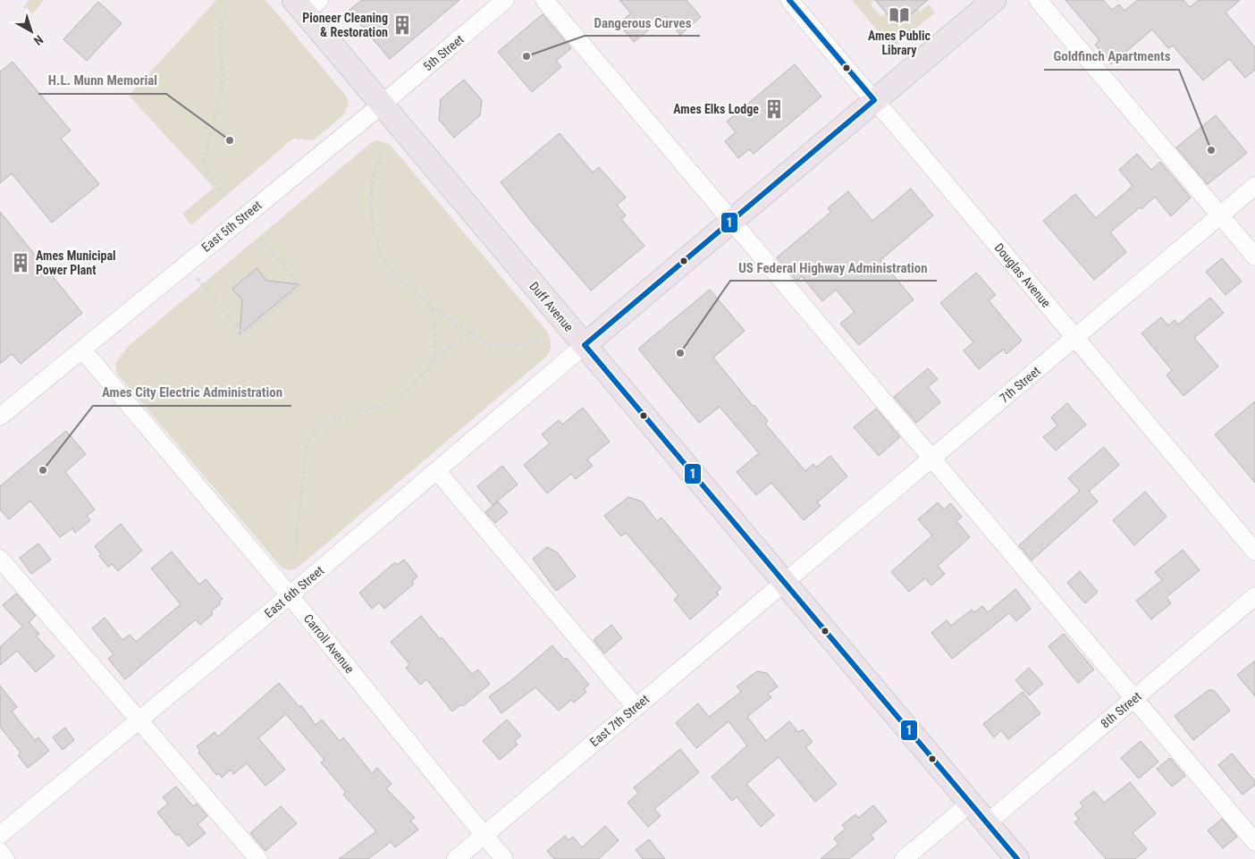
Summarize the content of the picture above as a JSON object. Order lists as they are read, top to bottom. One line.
{"streets":{"main road":["Duff Avenue"],"street":["5th Street","East 5th Street","Douglas Avenue","7th Street","East 6th Street","Carroll Avenue","8th Street","East 7th Street"]},"crossings":[["5th Street","East 5th Street"],["5th Street","Duff Avenue"],["East 5th Street","Duff Avenue"],["East 5th Street","Carroll Avenue"],["Douglas Avenue","7th Street"],["Duff Avenue","7th Street"],["Duff Avenue","East 6th Street"],["Duff Avenue","8th Street"],["Duff Avenue","East 7th Street"],["7th Street","East 7th Street"],["East 6th Street","Carroll Avenue"],["Carroll Avenue","East 7th Street"]],"places":{"library":["Ames Public Library"],"building":["Pioneer Cleaning & Restoration","Ames Elks Lodge","Ames Municipal Power Plant"],"other":["Dangerous Curves","H.L. Munn Memorial","Goldfinch Apartments","US Federal Highway Administration","Ames City Electric Administration"]},"lines":["transit line 1"],"north":"bottom right"}
